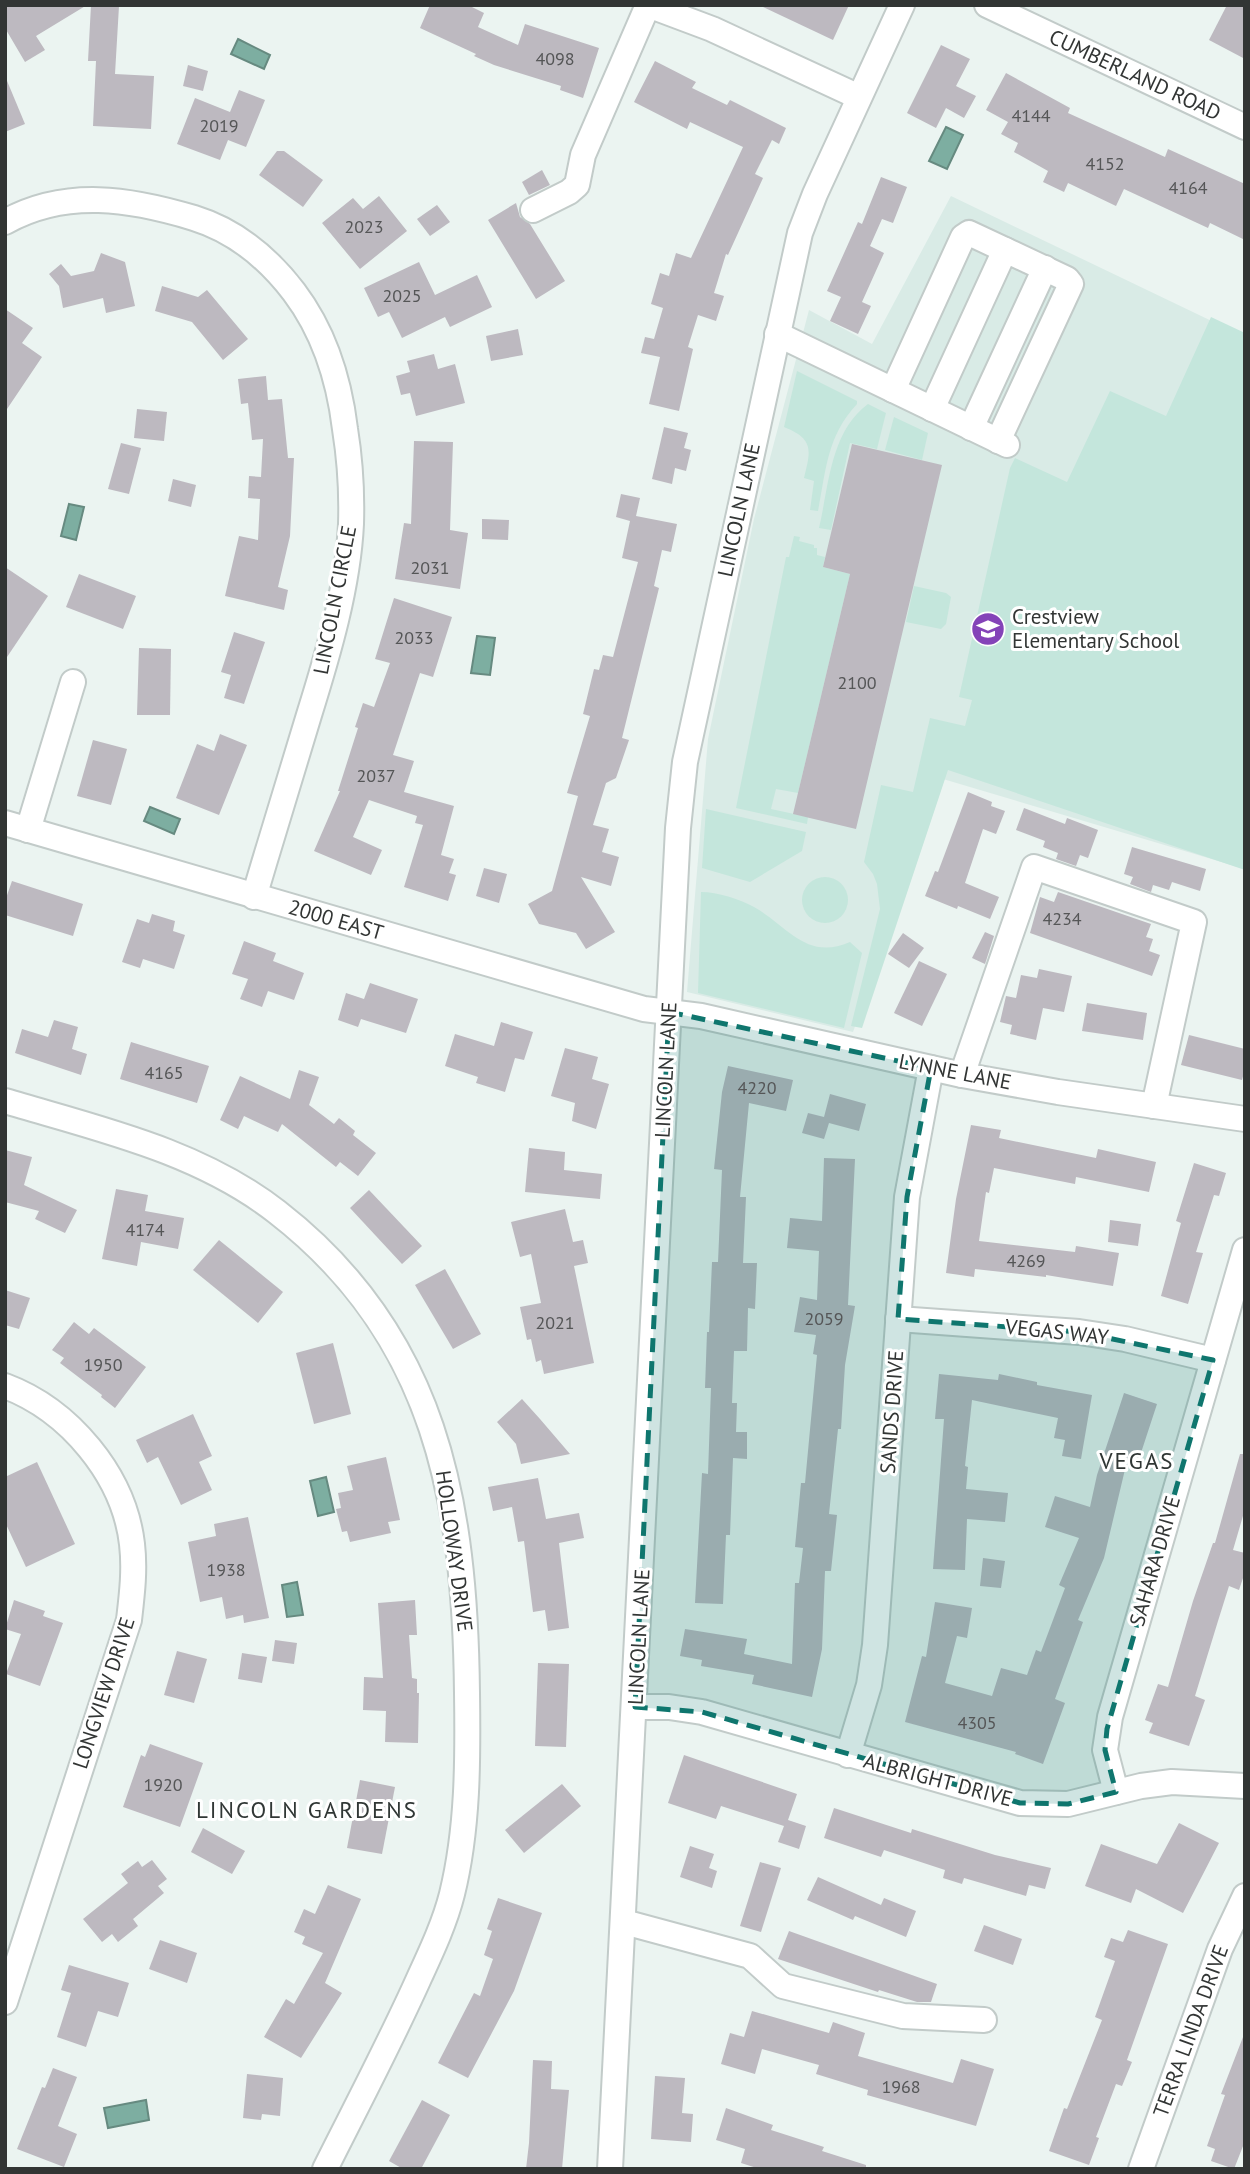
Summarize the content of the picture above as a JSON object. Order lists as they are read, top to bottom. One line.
{"streets":{"street":["CUMBERLAND ROAD","LINCOLN LANE","LINCOLN CIRCLE","2000 EAST","LYNNE LANE","VEGAS WAY","SANDS DRIVE","HOLLOWAY DRIVE","SAHARA DRIVE","LONGVIEW DRIVE","ALBRIGHT DRIVE","TERRA LINDA DRIVE"]},"crossings":[["LINCOLN LANE","2000 EAST"],["LINCOLN LANE","LYNNE LANE"],["LINCOLN LANE","ALBRIGHT DRIVE"],["LINCOLN CIRCLE","2000 EAST"],["2000 EAST","LYNNE LANE"],["LYNNE LANE","SANDS DRIVE"],["VEGAS WAY","SANDS DRIVE"],["VEGAS WAY","SAHARA DRIVE"],["SANDS DRIVE","ALBRIGHT DRIVE"],["SAHARA DRIVE","ALBRIGHT DRIVE"]],"districts":["VEGAS","LINCOLN GARDENS"],"places":{"school or university":["Crestview Elementary School"]},"house_numbers":["4098","4144","2019","4152","4164","2023","2025","2031","2033","2100","2037","4234","4165","4220","4174","4269","2059","2021","1950","1938","4305","1920","1968"]}
